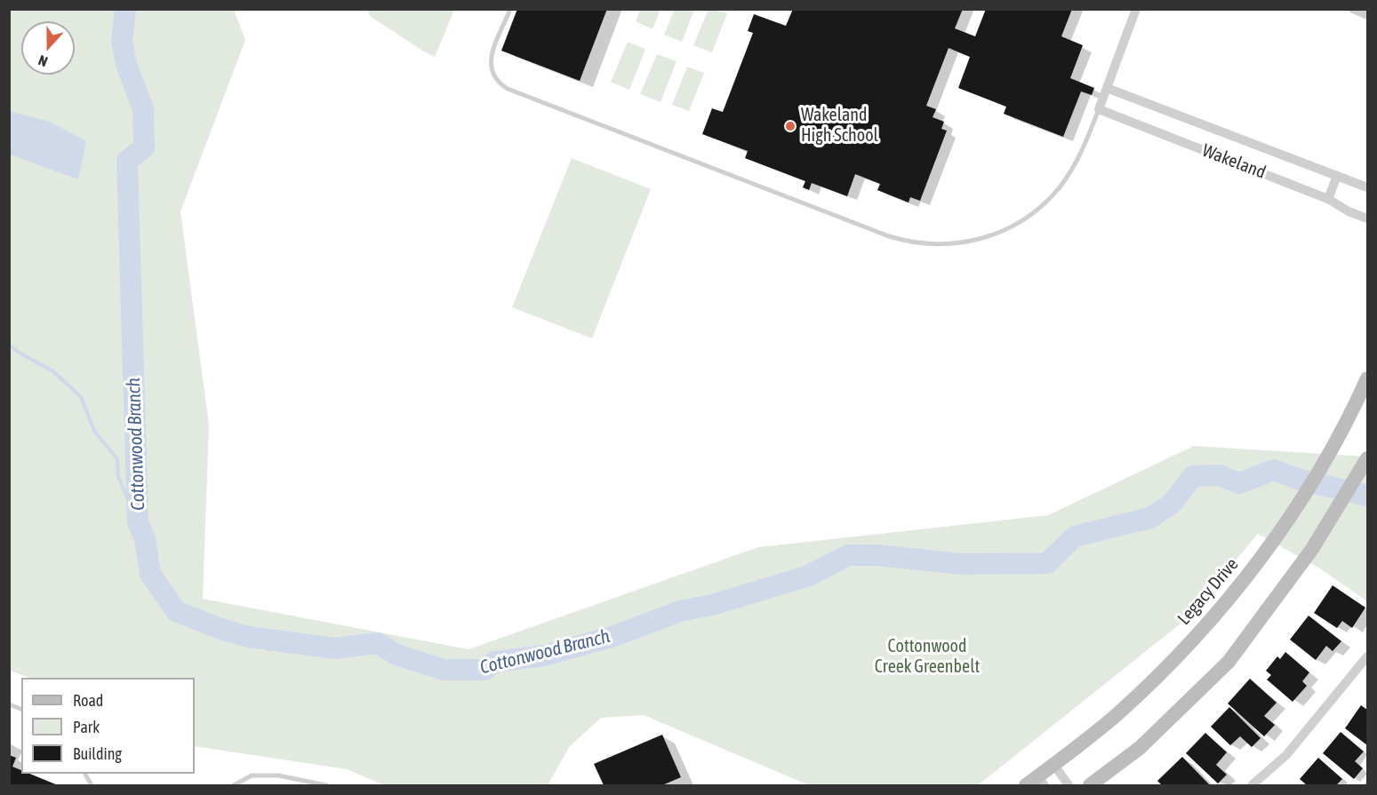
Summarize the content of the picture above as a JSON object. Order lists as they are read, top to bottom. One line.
{"streets":{"main road":["Legacy Drive"],"street":["Wakeland"]},"water":["Cottonwood Branch"],"parks":["Cottonwood Creek Greenbelt"],"places":["Wakeland High School"],"legend":["Road","Park","Building"],"north":"bottom"}
